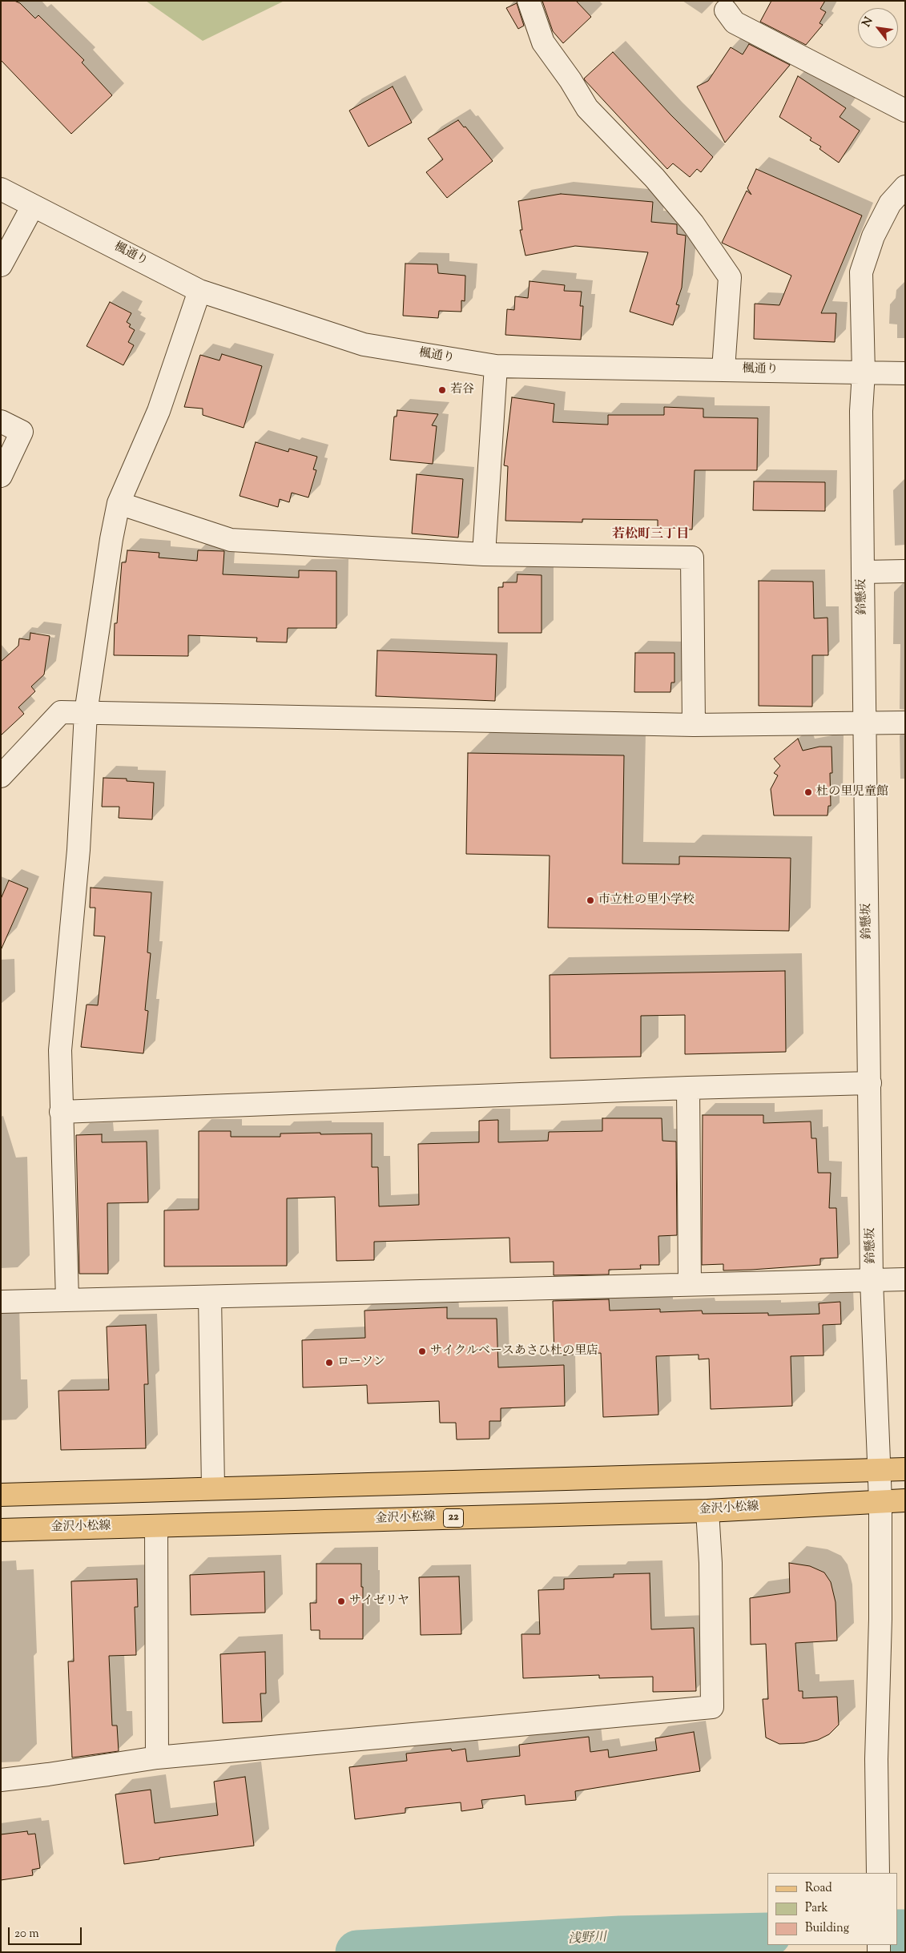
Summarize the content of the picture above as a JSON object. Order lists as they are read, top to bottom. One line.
{"streets":{"main road":["金沢小松線","22"],"street":["楓通り","鈴懸坂"]},"crossings":[["楓通り","鈴懸坂"],["鈴懸坂","金沢小松線"]],"districts":["若松町三丁目"],"water":["浅野川"],"places":["若谷","杜の里児童館","市立杜の里小学校","サイクルベースあさひ杜の里店","ローソン","サイゼリヤ"],"legend":["Road","Park","Building"],"scale_bar":"20 m","north":"top left"}
